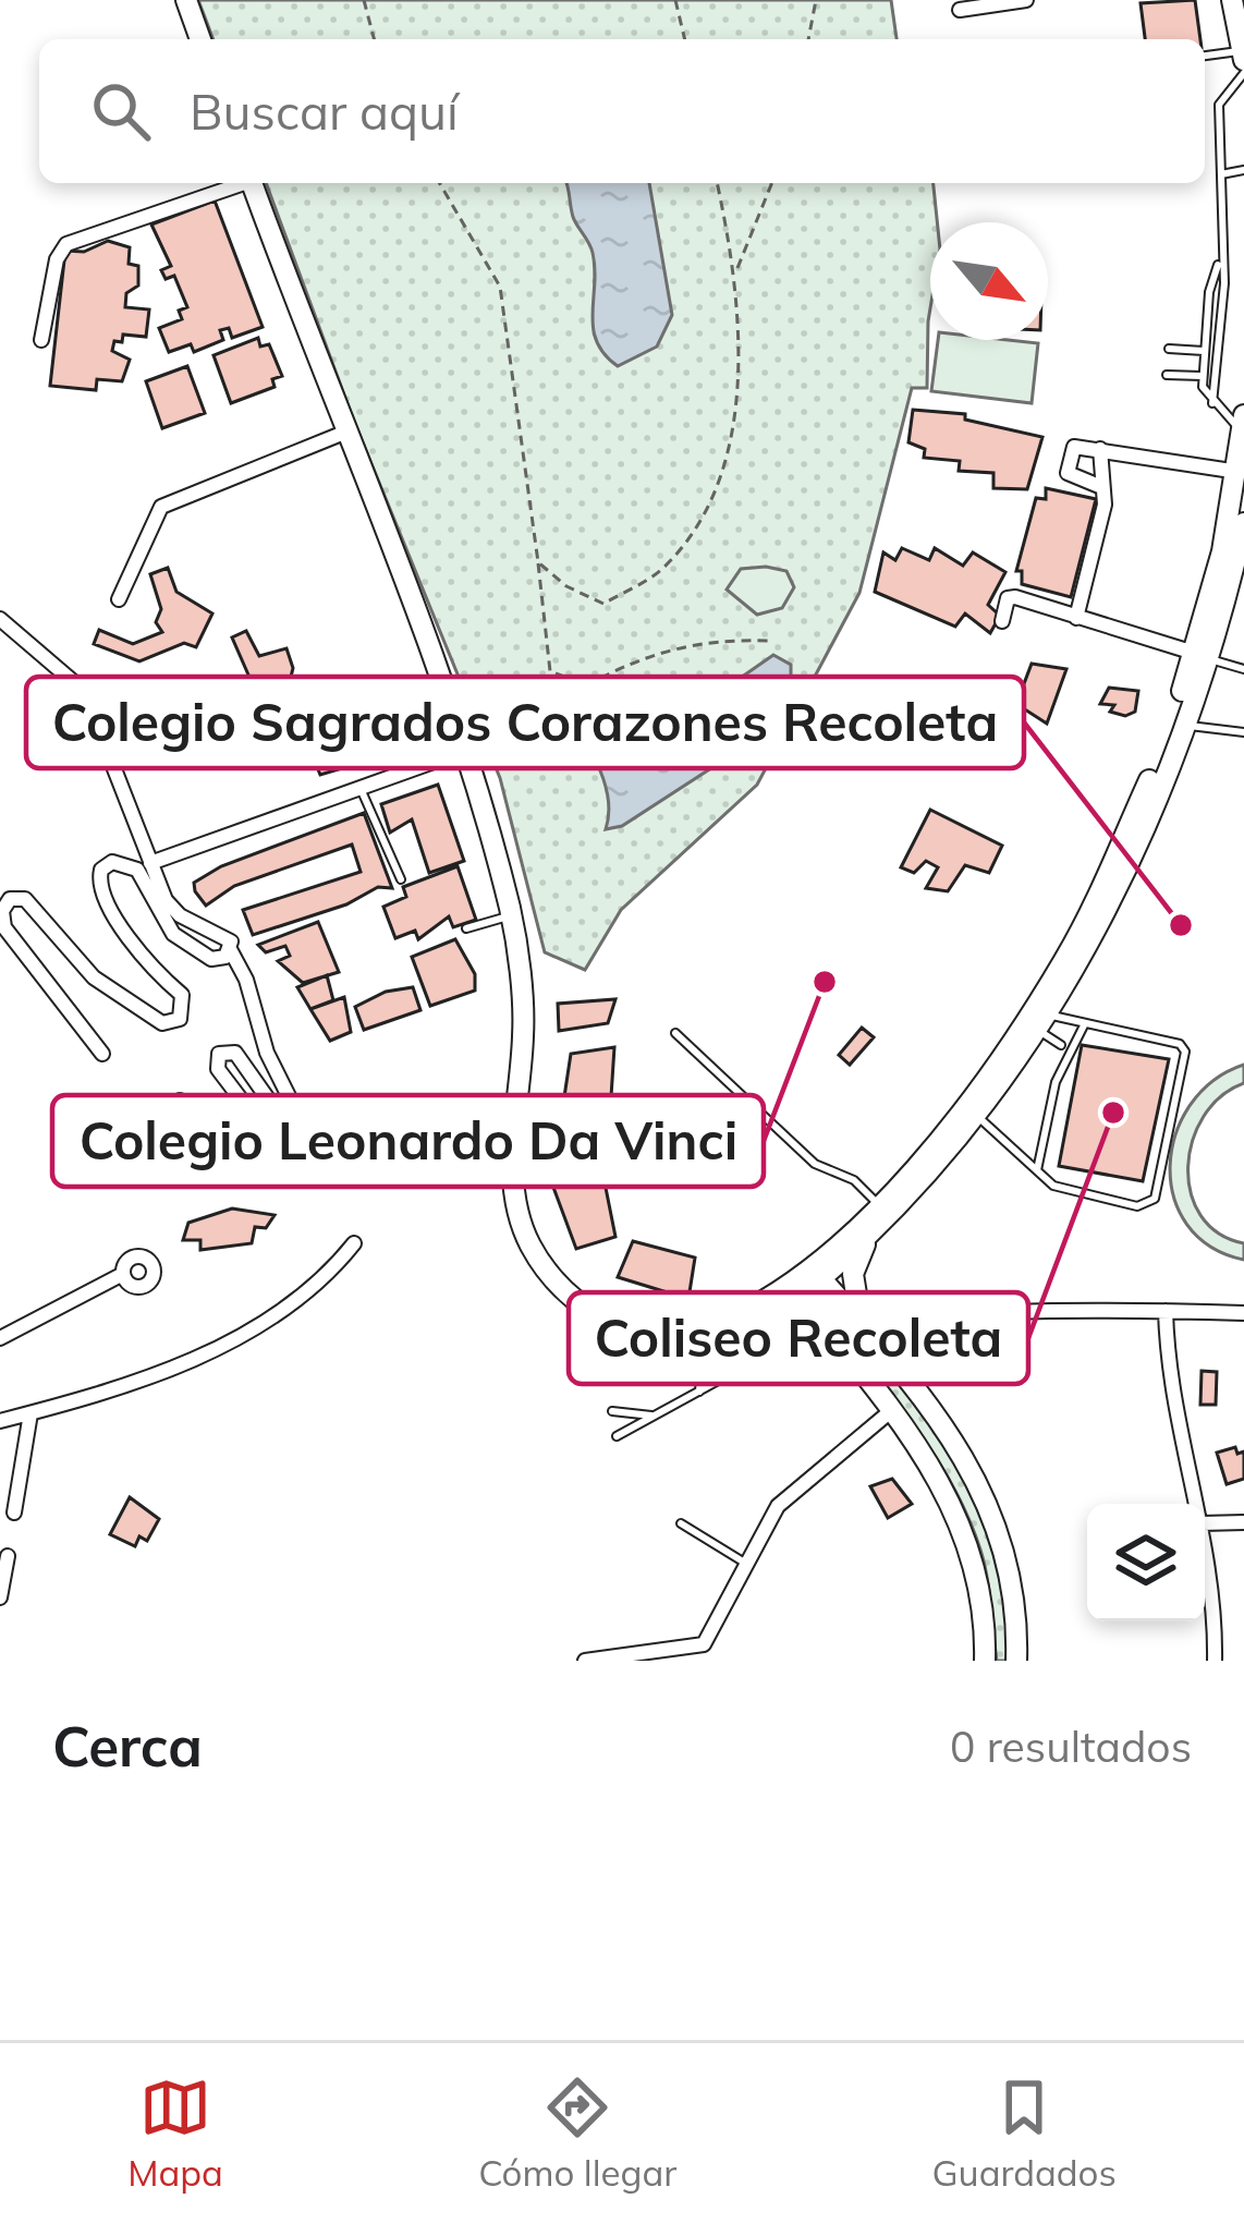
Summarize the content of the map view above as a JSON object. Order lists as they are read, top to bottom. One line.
{"places":["Colegio Sagrados Corazones Recoleta","Colegio Leonardo Da Vinci","Coliseo Recoleta"],"north":"bottom right","page":{"search":"Buscar aquí","heading":["Cerca","0 resultados"],"nav":["Mapa","Cómo llegar","Guardados"]}}
